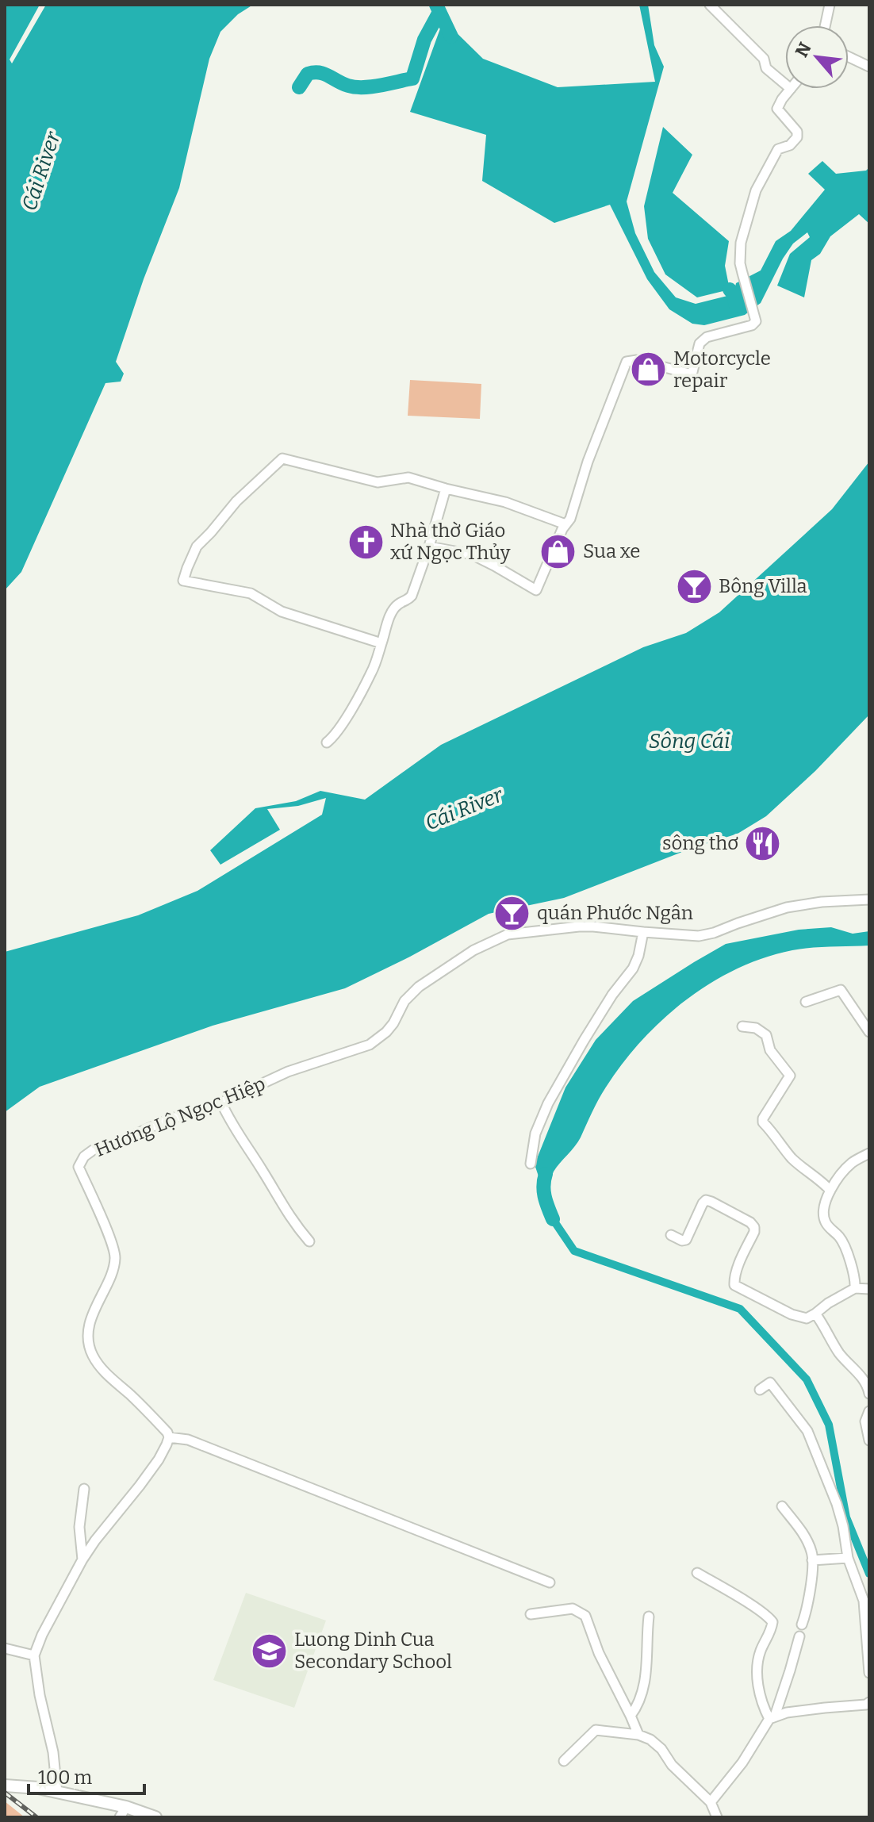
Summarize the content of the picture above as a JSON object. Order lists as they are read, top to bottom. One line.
{"streets":{"street":["Hương Lộ Ngọc Hiệp"]},"water":["Cái River","Sông Cái"],"places":{"shop":["Motorcycle repair","Sua xe"],"church":["Nhà thờ Giáo xứ Ngọc Thủy"],"bar":["Bông Villa","quán Phước Ngân"],"restaurant":["sông thơ"],"school or university":["Luong Dinh Cua Secondary School"]},"scale_bar":"100 m","north":"top left"}
